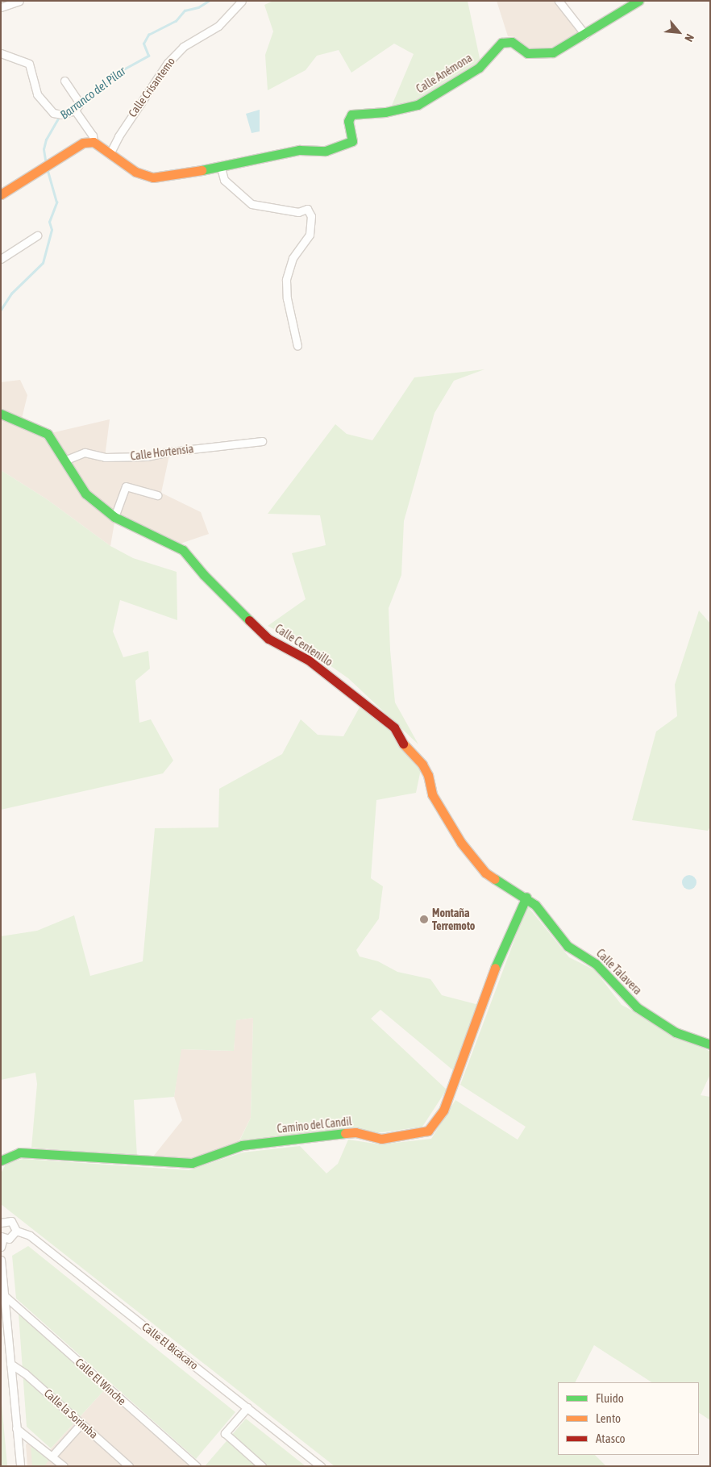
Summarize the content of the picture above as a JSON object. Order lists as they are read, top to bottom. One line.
{"streets":{"street":["Calle Anémona","Calle Crisantemo","Calle Hortensia","Calle Centenillo","Calle Talavera","Camino del Candil","Calle El Bicácaro","Calle El Winche","Calle la Sorimba"]},"crossings":[["Calle Hortensia","Calle Centenillo"],["Calle Centenillo","Calle Talavera"],["Calle Centenillo","Camino del Candil"],["Calle Talavera","Camino del Candil"]],"water":["Barranco del Pilar"],"places":["Montaña Terremoto"],"legend":["Fluido","Lento","Atasco"],"north":"bottom right"}
